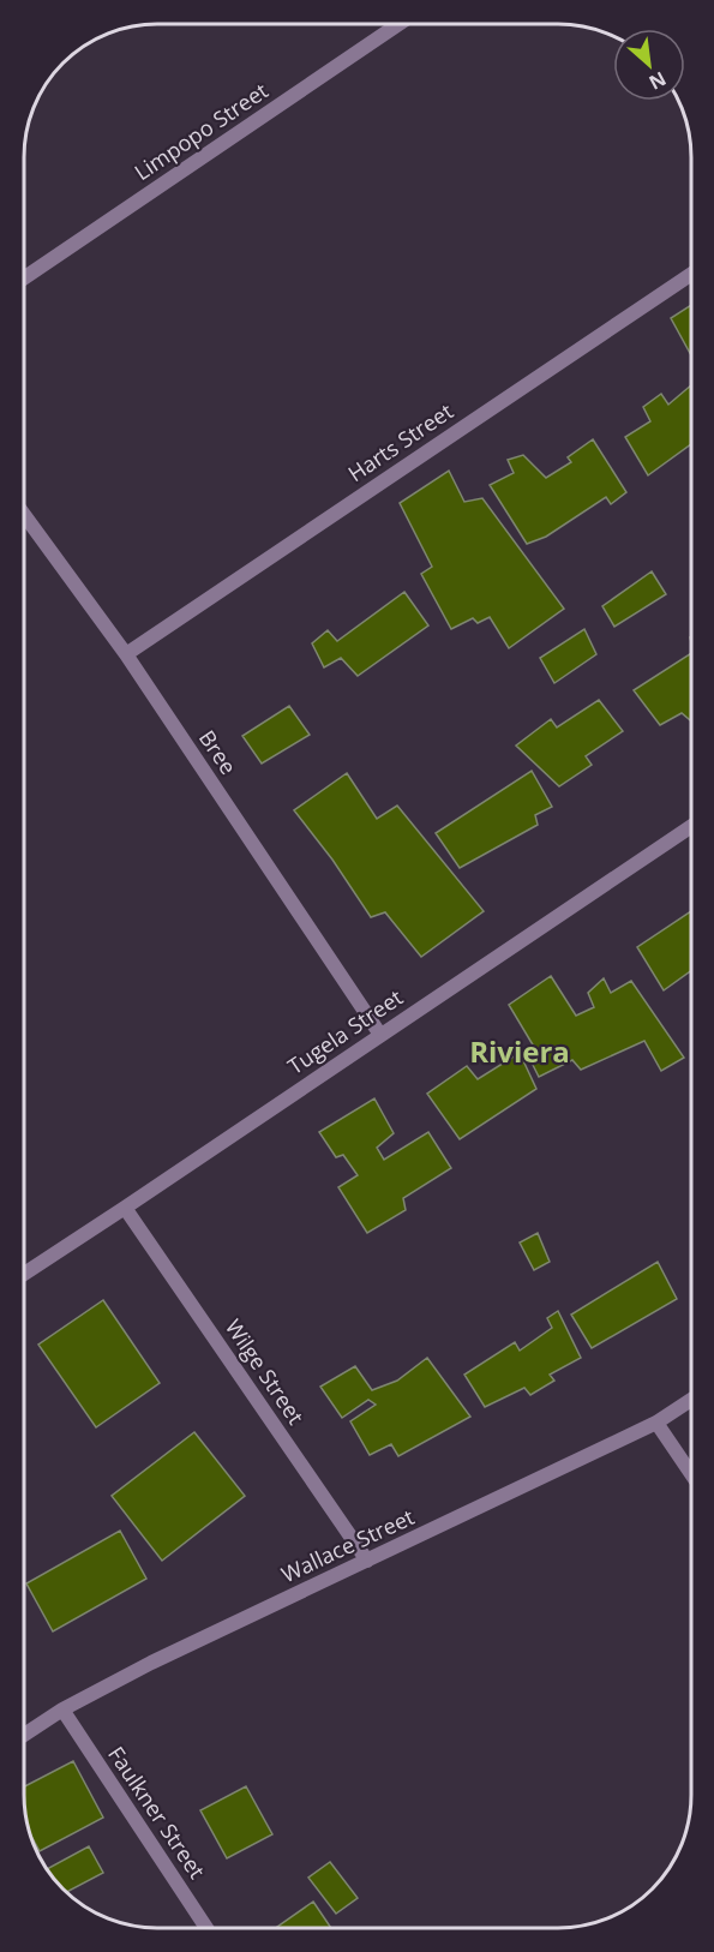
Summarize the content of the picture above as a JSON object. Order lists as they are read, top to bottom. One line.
{"streets":{"street":["Limpopo Street","Harts Street","Bree","Tugela Street","Wilge Street","Wallace Street","Faulkner Street"]},"crossings":[["Harts Street","Bree"],["Bree","Tugela Street"],["Tugela Street","Wilge Street"],["Wilge Street","Wallace Street"],["Wallace Street","Faulkner Street"]],"districts":["Riviera"],"north":"bottom right"}
